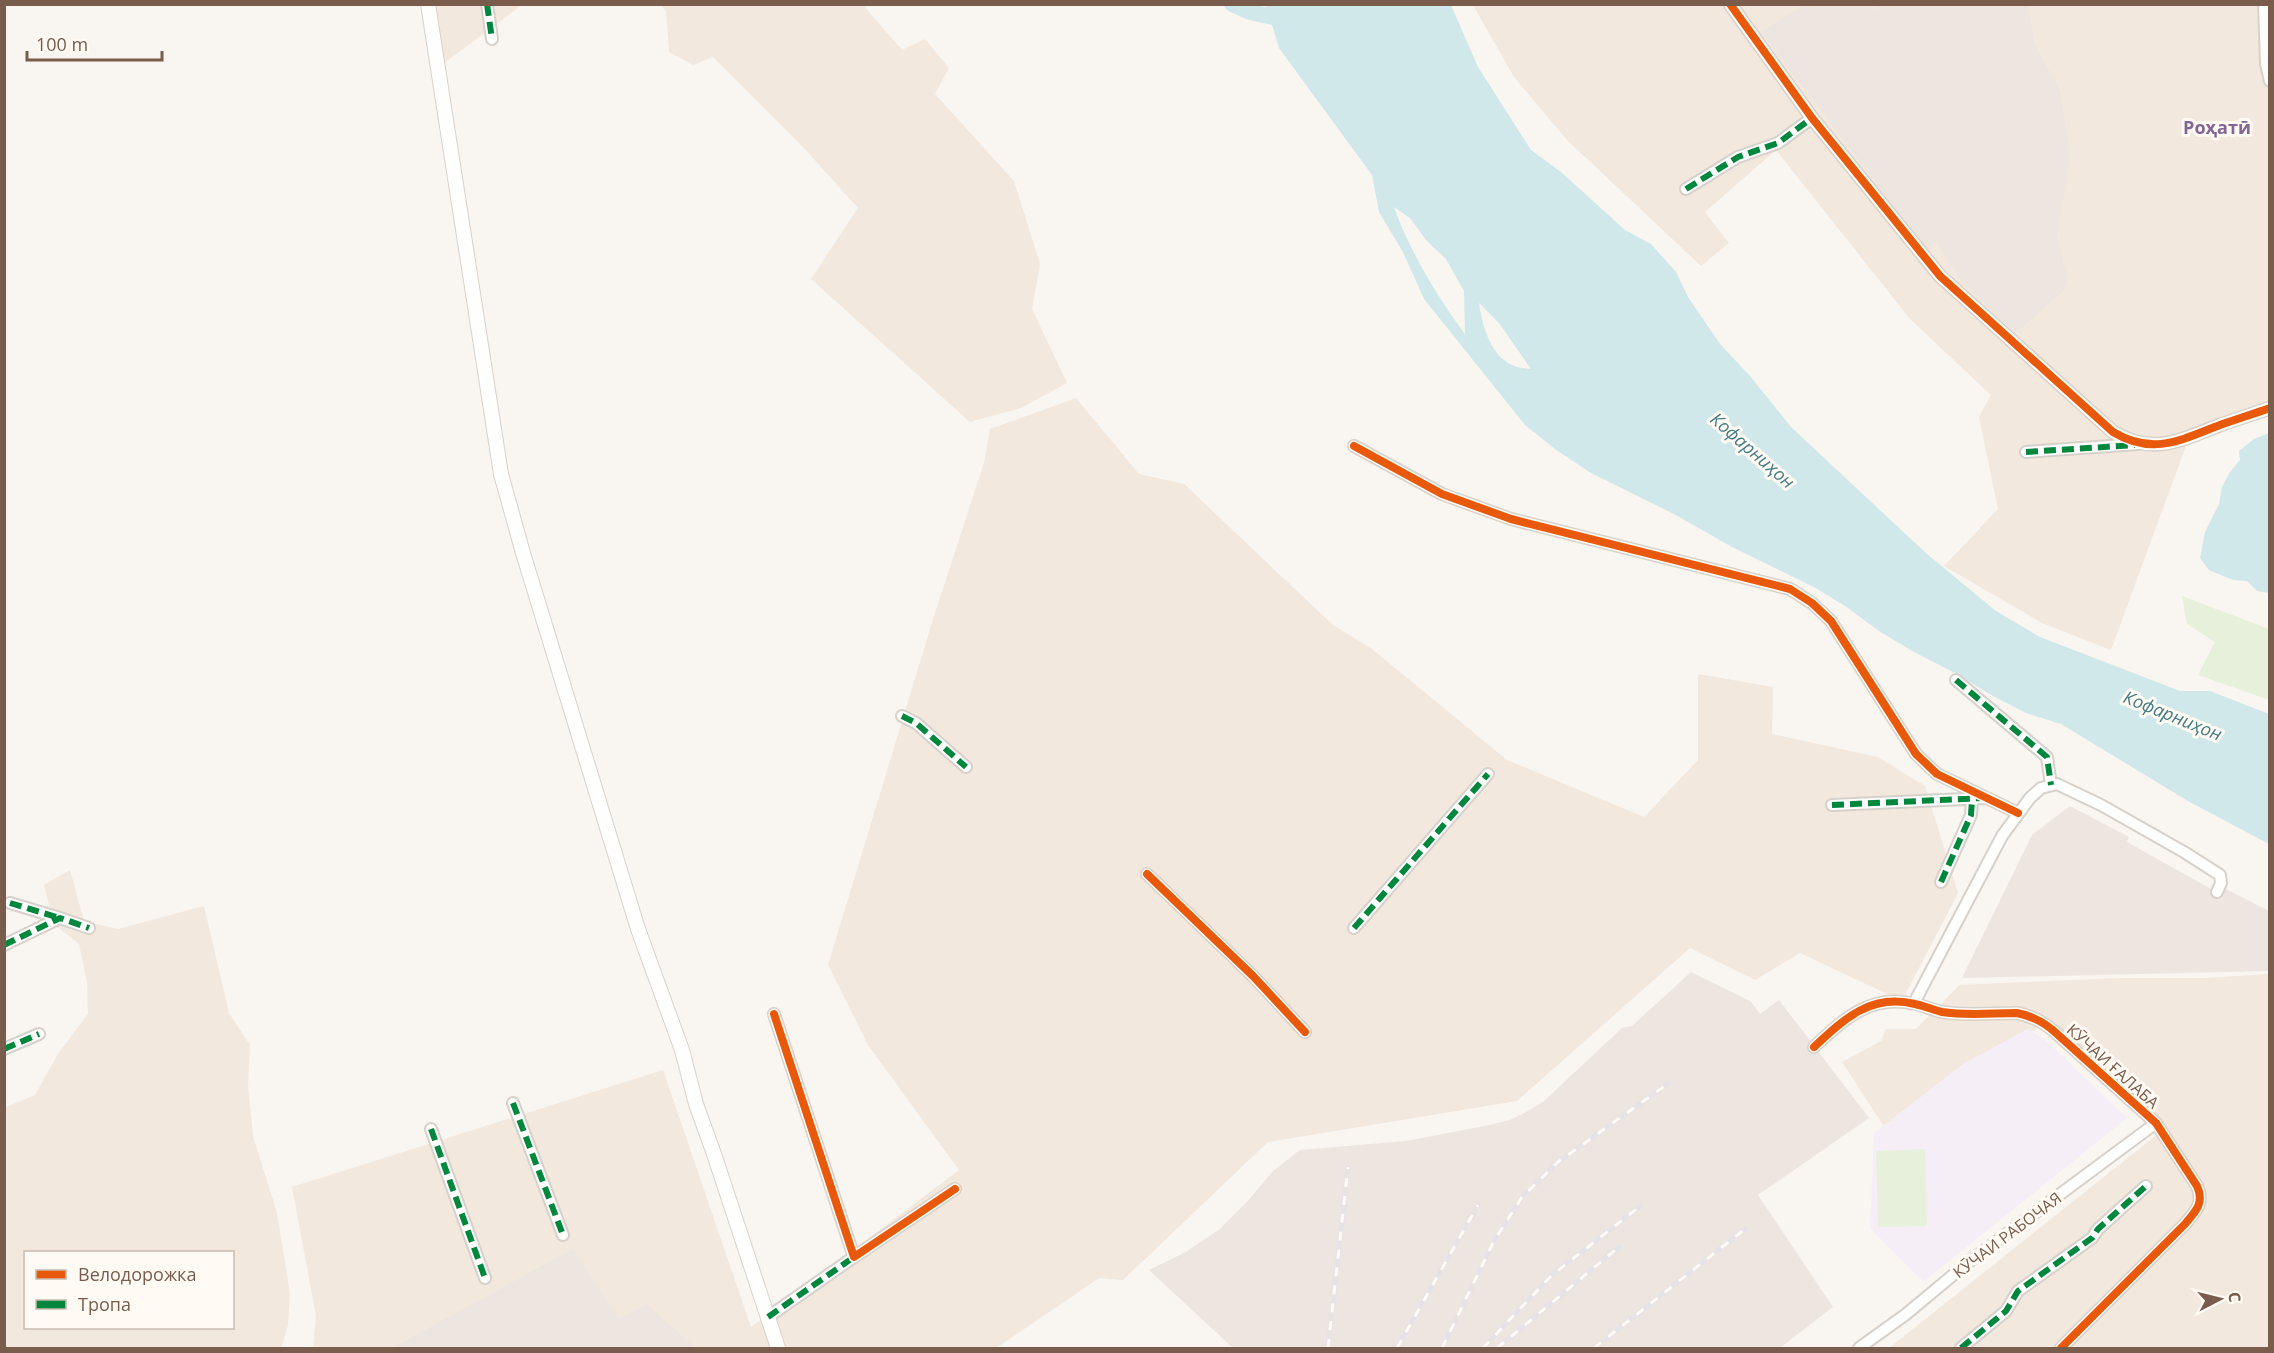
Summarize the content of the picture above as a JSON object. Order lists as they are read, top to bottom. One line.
{"streets":{"street":["КӮЧАИ ҒАЛАБА","КӮЧАИ РАБОЧАЯ"]},"crossings":[["КӮЧАИ ҒАЛАБА","КӮЧАИ РАБОЧАЯ"]],"districts":["Роҳатӣ"],"water":["Кофарниҳон"],"legend":["Велодорожка","Тропа"],"scale_bar":"100 m","north":"right"}
